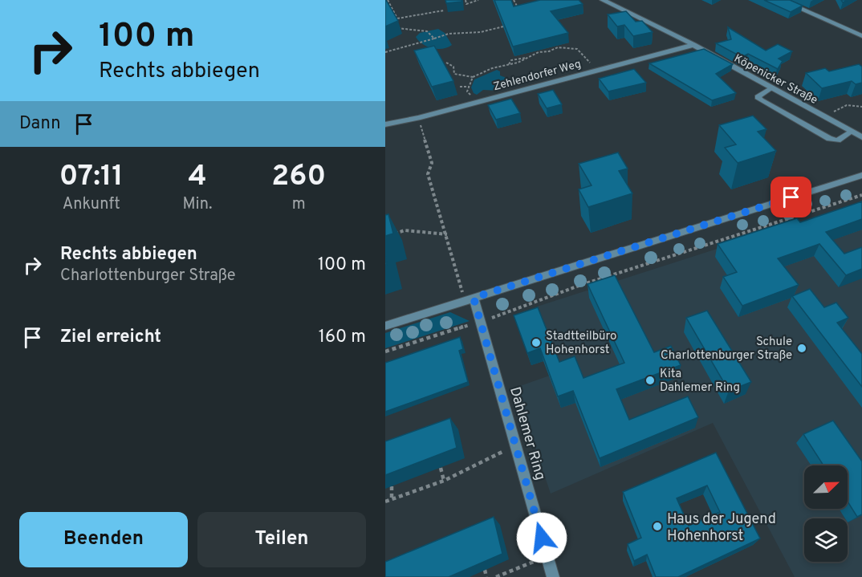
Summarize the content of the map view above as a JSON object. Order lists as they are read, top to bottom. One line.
{"streets":{"street":["Zehlendorfer Weg","Köpenicker Straße","Dahlemer Ring"]},"crossings":[["Zehlendorfer Weg","Köpenicker Straße"]],"places":["Stadtteilbüro Hohenhorst","Schule Charlottenburger Straße","Kita Dahlemer Ring","Haus der Jugend Hohenhorst"],"north":"top right","page":{"turn":["100 m","Rechts abbiegen"],"then":"Dann","eta":["07:11","Ankunft","4","Min.","260","m"],"list":[{"name":"Rechts abbiegen","note":"Charlottenburger Straße","value":"100 m"},{"name":"Ziel erreicht","value":"160 m"}],"buttons":["Beenden","Teilen"]}}
